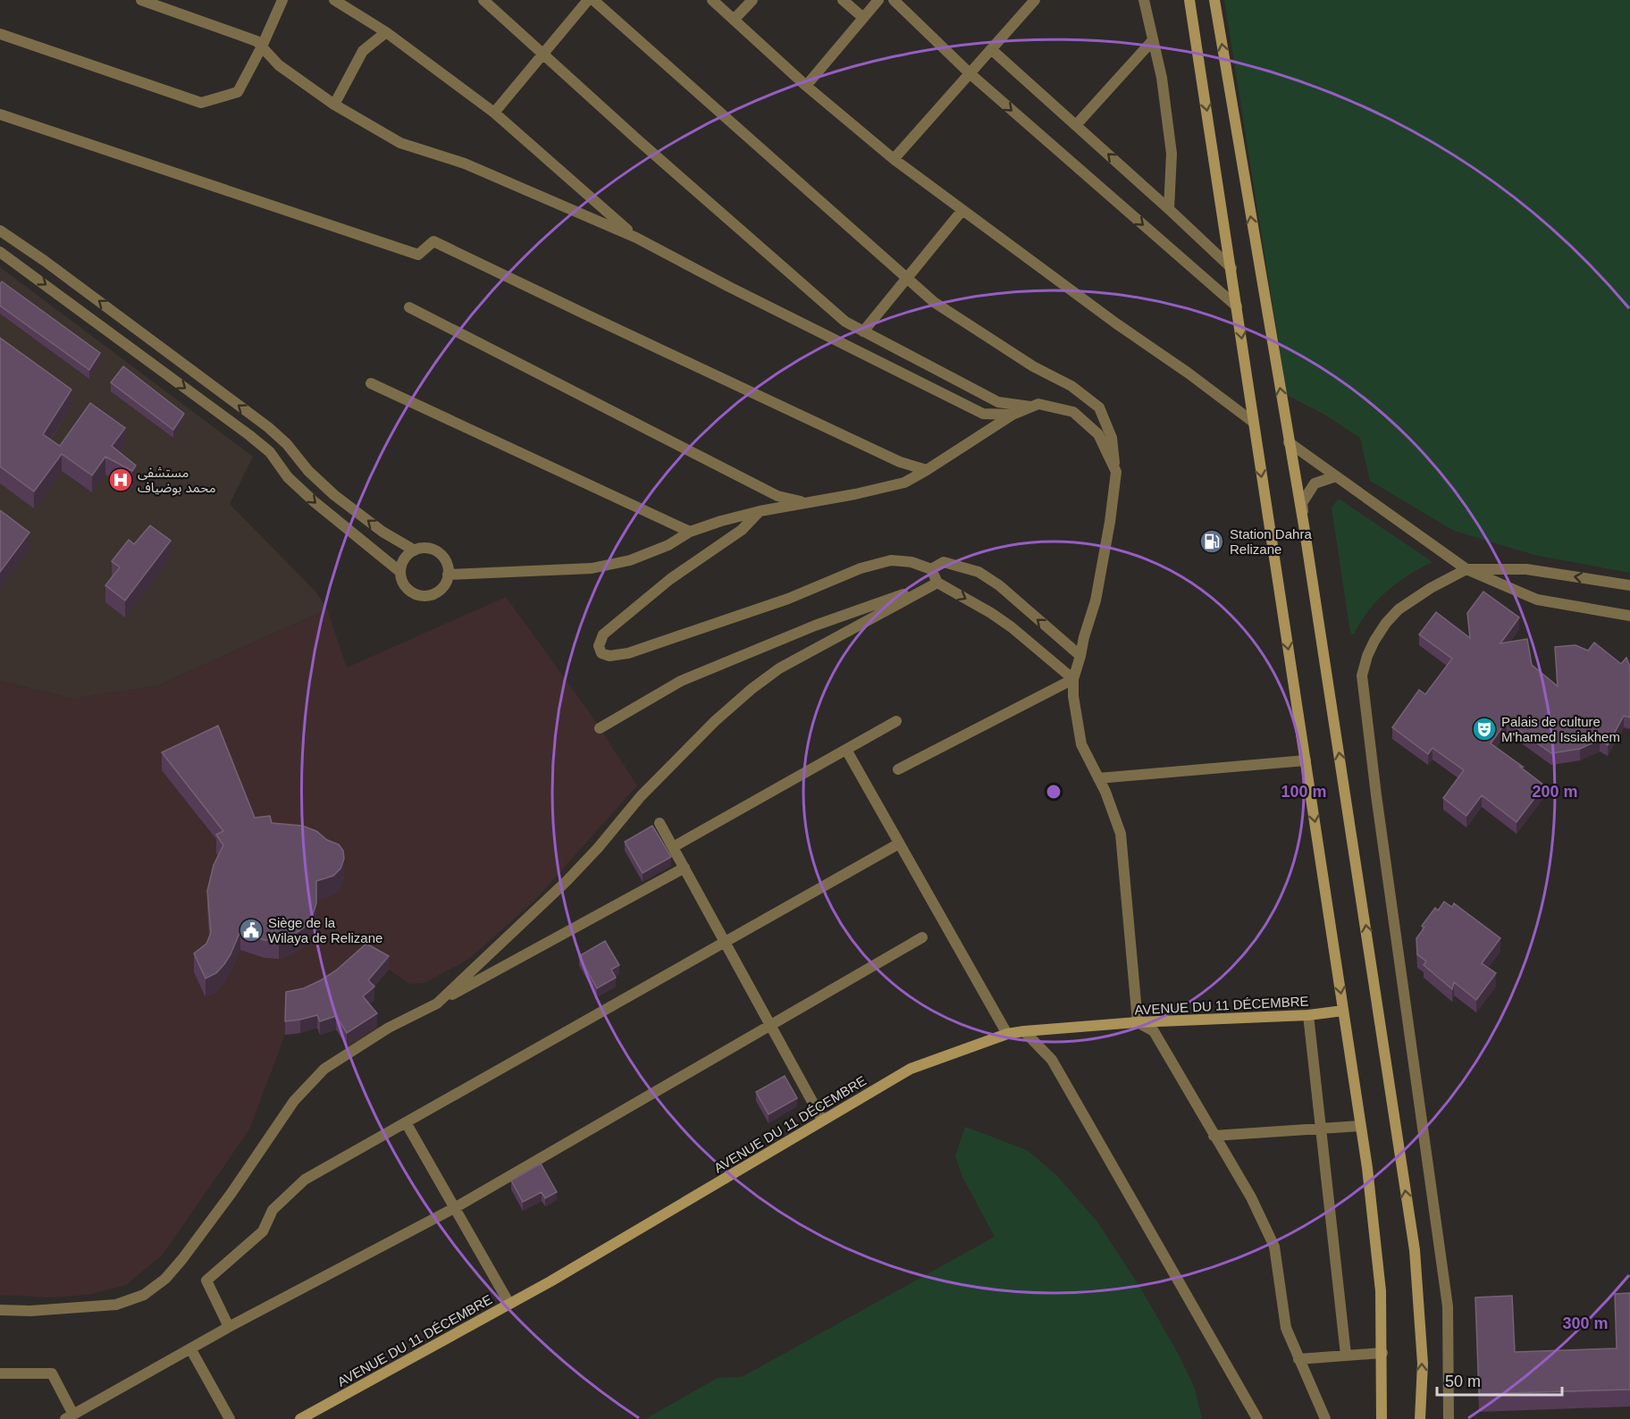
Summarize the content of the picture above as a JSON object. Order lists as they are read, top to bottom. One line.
{"streets":{"main road":["AVENUE DU 11 DÉCEMBRE"]},"places":{"hospital":["مستشفى محمد بوضياف"],"fuel station":["Station Dahra Relizane"],"theatre":["Palais de culture M'hamed Issiakhem"],"public building":["Siège de la Wilaya de Relizane"]},"scale_bar":"50 m","rings":["100 m","200 m","300 m"]}
